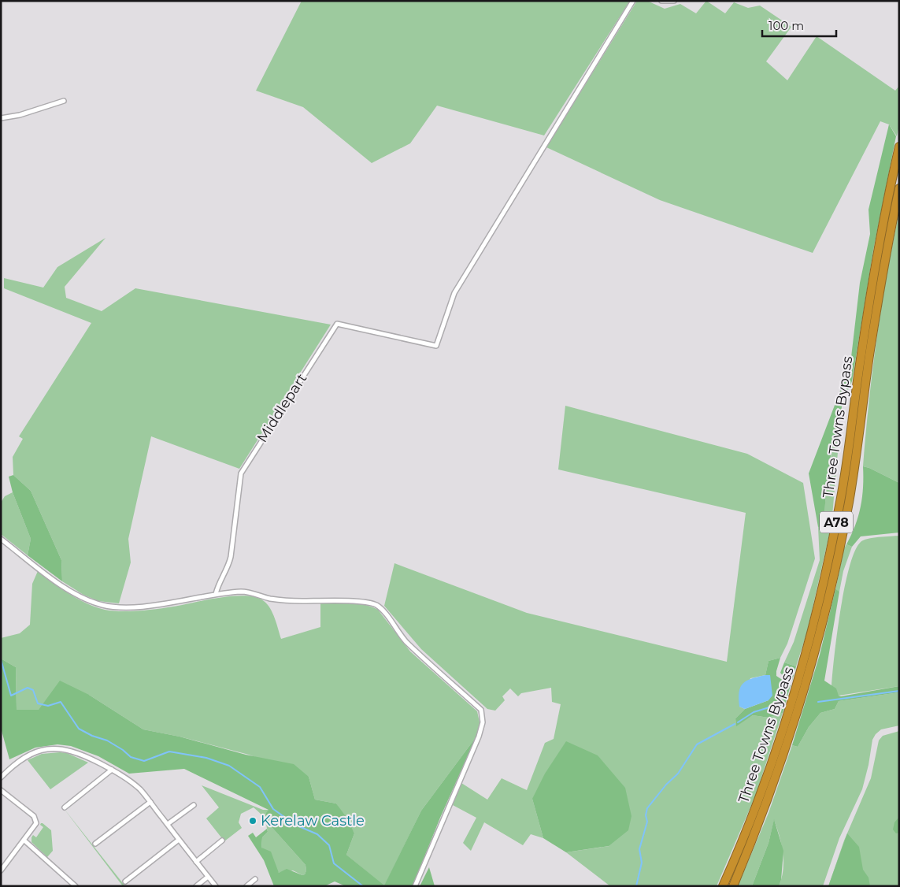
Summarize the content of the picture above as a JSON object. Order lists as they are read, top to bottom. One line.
{"streets":{"highway":["Three Towns Bypass","A78"],"street":["Middlepart"]},"places":["Kerelaw Castle"],"scale_bar":"100 m"}
